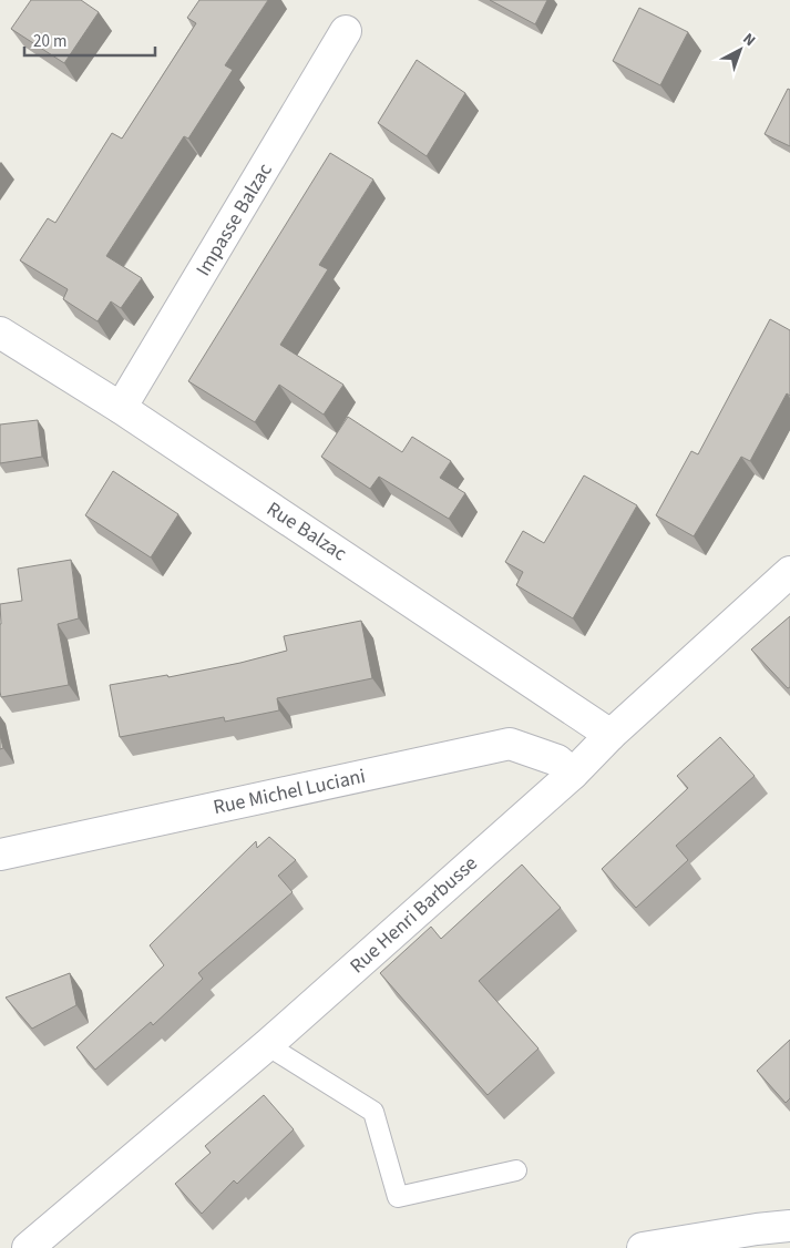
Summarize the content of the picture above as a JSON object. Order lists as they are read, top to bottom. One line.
{"streets":{"street":["Impasse Balzac","Rue Balzac","Rue Michel Luciani","Rue Henri Barbusse"]},"crossings":[["Impasse Balzac","Rue Balzac"],["Rue Balzac","Rue Henri Barbusse"],["Rue Michel Luciani","Rue Henri Barbusse"]],"scale_bar":"20 m","north":"top right"}
